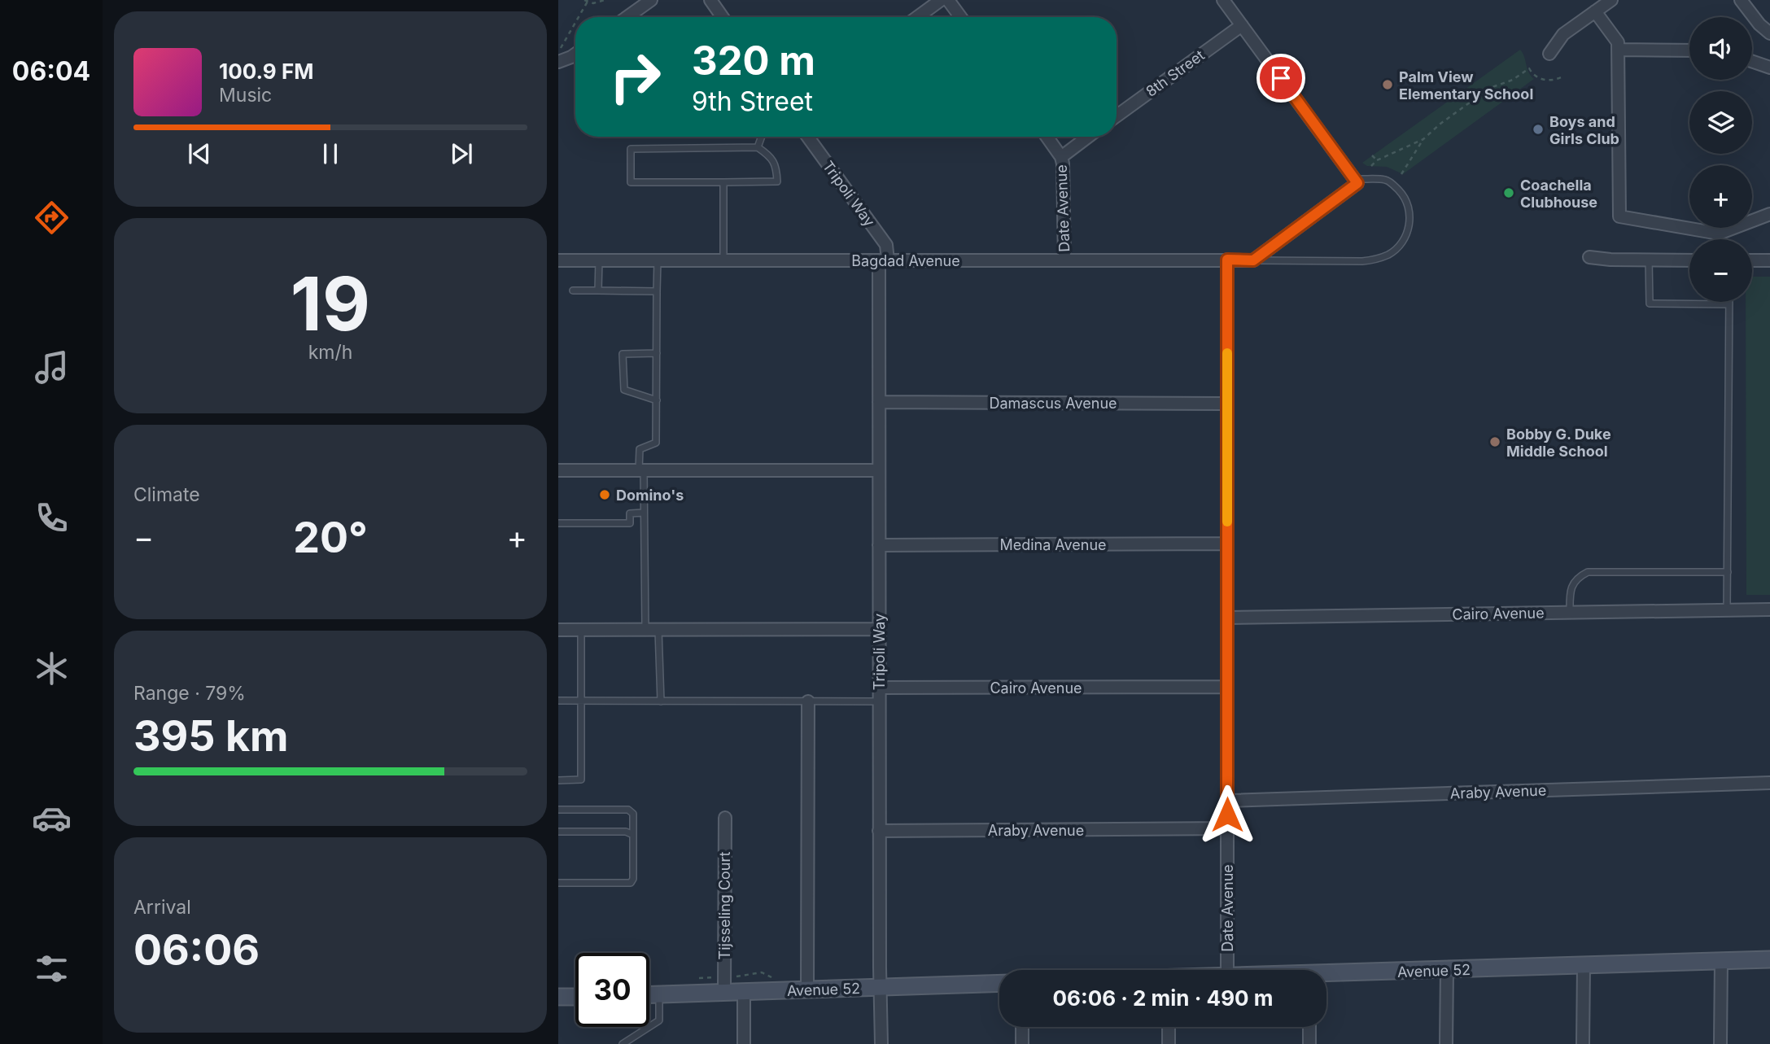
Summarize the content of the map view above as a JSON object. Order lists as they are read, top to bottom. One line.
{"streets":{"main road":["Avenue 52"],"street":["8th Street","Tripoli Way","Date Avenue","Bagdad Avenue","Damascus Avenue","Medina Avenue","Cairo Avenue","Araby Avenue","Tijsseling Court"]},"crossings":[["Tripoli Way","Bagdad Avenue"],["Tripoli Way","Damascus Avenue"],["Tripoli Way","Medina Avenue"],["Tripoli Way","Cairo Avenue"],["Tripoli Way","Araby Avenue"],["Tripoli Way","Avenue 52"],["Date Avenue","Bagdad Avenue"],["Date Avenue","Damascus Avenue"],["Date Avenue","Medina Avenue"],["Date Avenue","Cairo Avenue"],["Date Avenue","Araby Avenue"],["Tijsseling Court","Avenue 52"]],"places":["Palm View Elementary School","Boys and Girls Club","Coachella Clubhouse","Bobby G. Duke Middle School","Domino's"],"page":{"tabs":"06:04","map_buttons":["+","−"],"turn":["320 m","9th Street"],"song":["100.9 FM","Music"],"tile":[["19","km/h"],"Climate",["Range · 79%","395 km"],["Arrival","06:06"]],"heat":["−","20°","+"],"limit":"30","trip":"06:06 · 2 min · 490 m"}}
